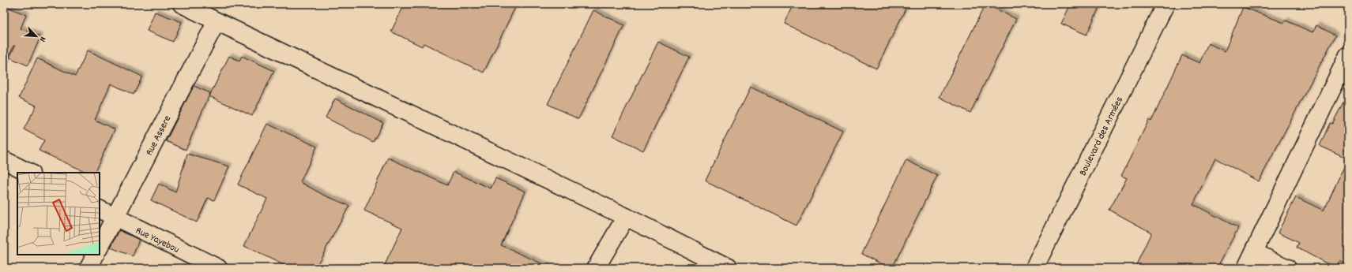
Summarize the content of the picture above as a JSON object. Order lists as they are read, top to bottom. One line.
{"streets":{"street":["Rue Assere","Boulevard des Armées","Rue Yayebou"]},"crossings":[["Rue Assere","Rue Yayebou"]],"north":"bottom right"}
